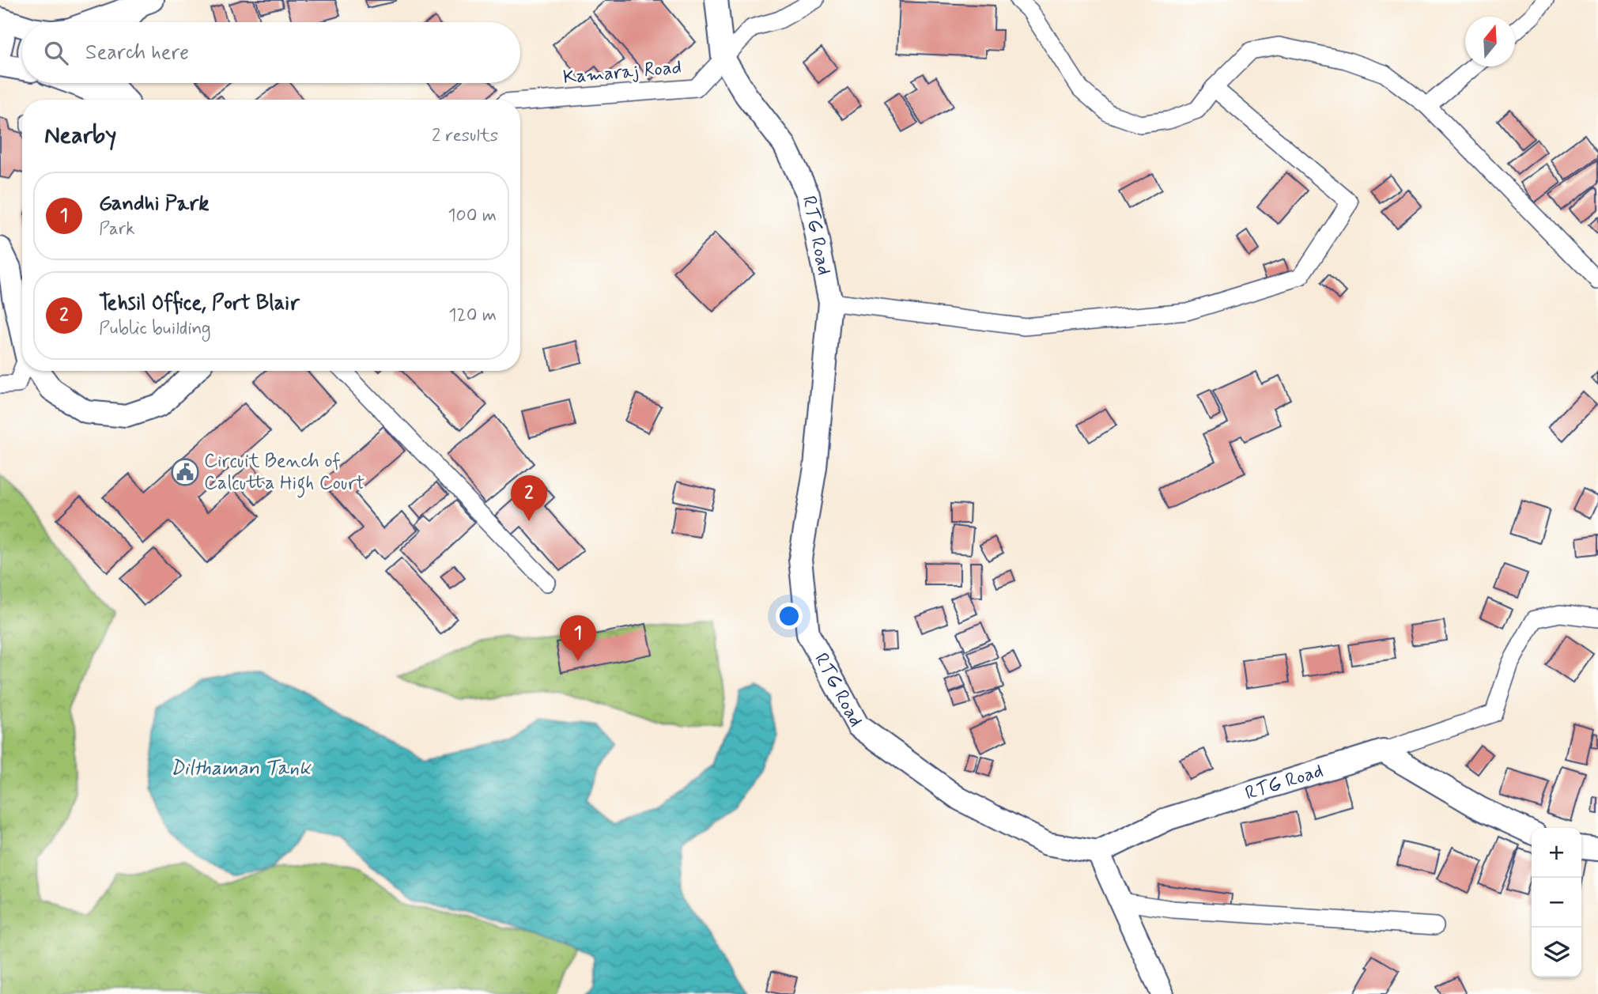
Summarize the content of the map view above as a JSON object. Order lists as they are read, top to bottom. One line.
{"streets":{"main road":["RTG Road"],"street":["Kamaraj Road"]},"crossings":[["Kamaraj Road","RTG Road"]],"water":["Dilthaman Tank"],"places":{"public building":["Circuit Bench of Calcutta High Court"]},"north":"top","page":{"search":"Search here","heading":["Nearby","2 results"],"list":[{"mark":"1","name":"Gandhi Park","note":"Park","value":"100 m"},{"mark":"2","name":"Tehsil Office, Port Blair","note":"Public building","value":"120 m"}],"pins":["2","1"],"map_buttons":["+","−"]}}
